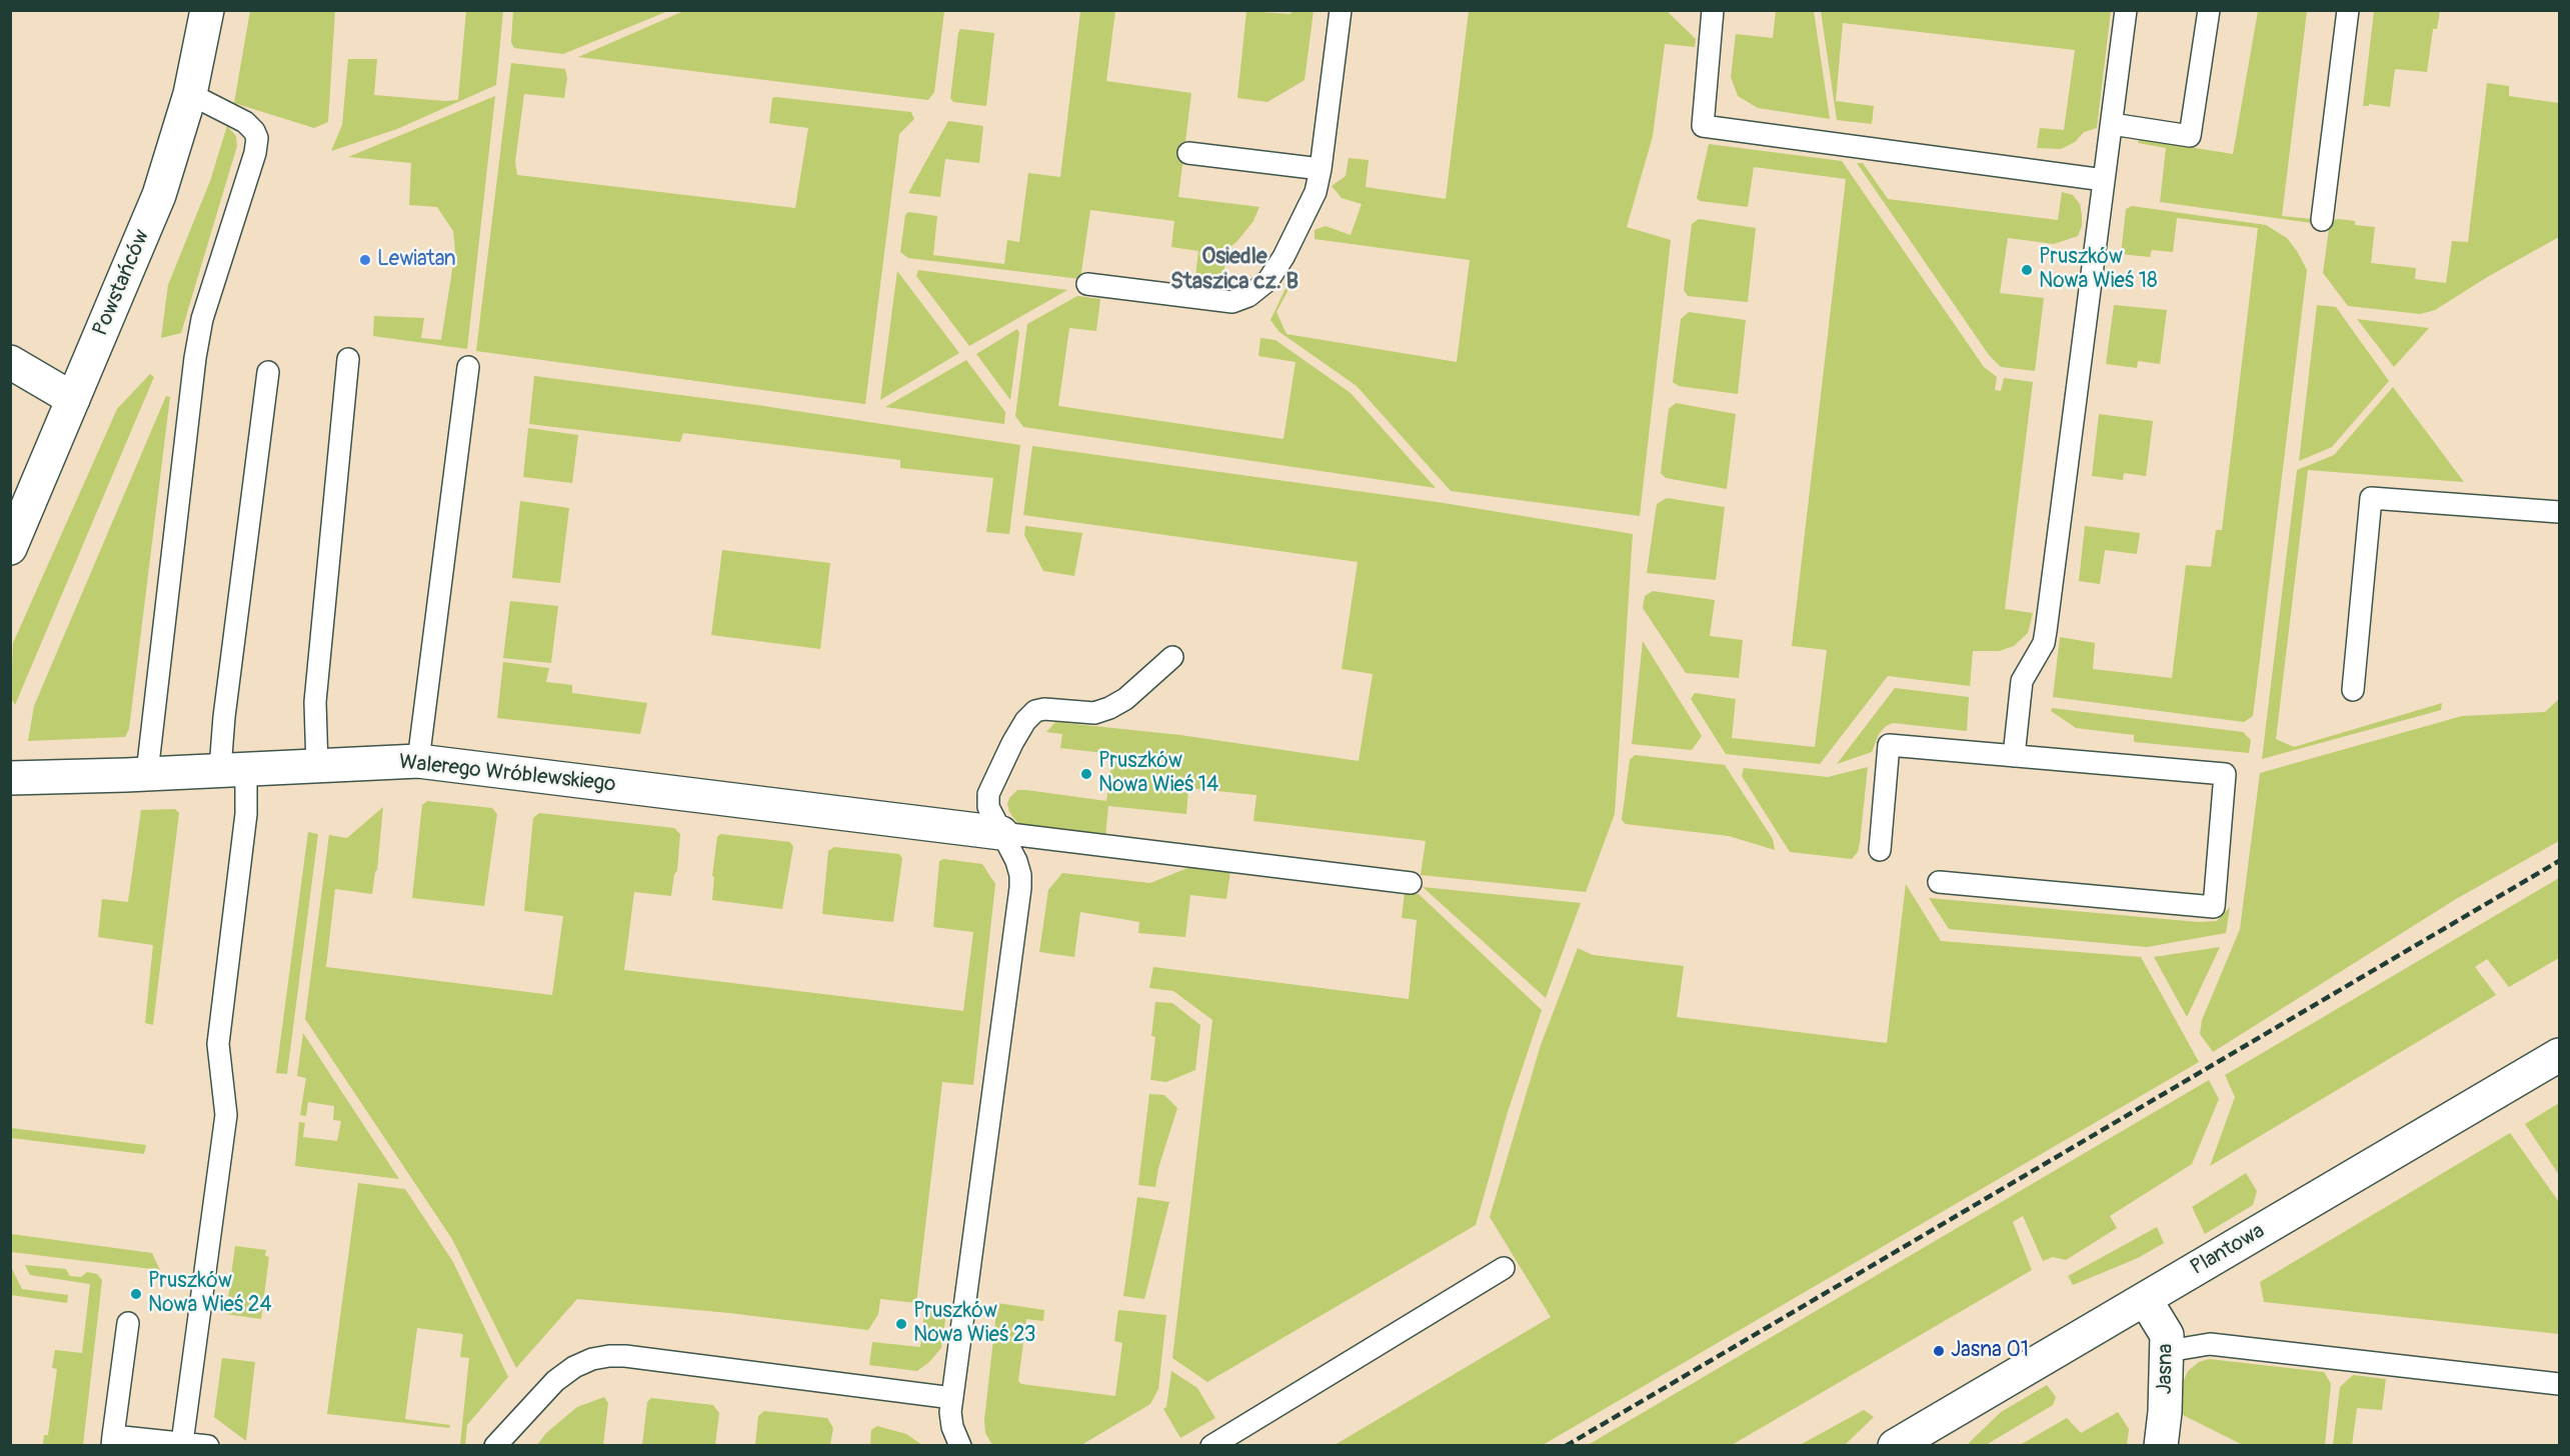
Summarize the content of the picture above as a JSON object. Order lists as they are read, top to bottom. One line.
{"streets":{"street":["Powstańców","Walerego Wróblewskiego","Plantowa","Jasna"]},"crossings":[["Plantowa","Jasna"]],"districts":["Osiedle Staszica cz. B"],"places":["Lewiatan","Pruszków Nowa Wieś 18","Pruszków Nowa Wieś 14","Pruszków Nowa Wieś 24","Pruszków Nowa Wieś 23","Jasna 01"]}
